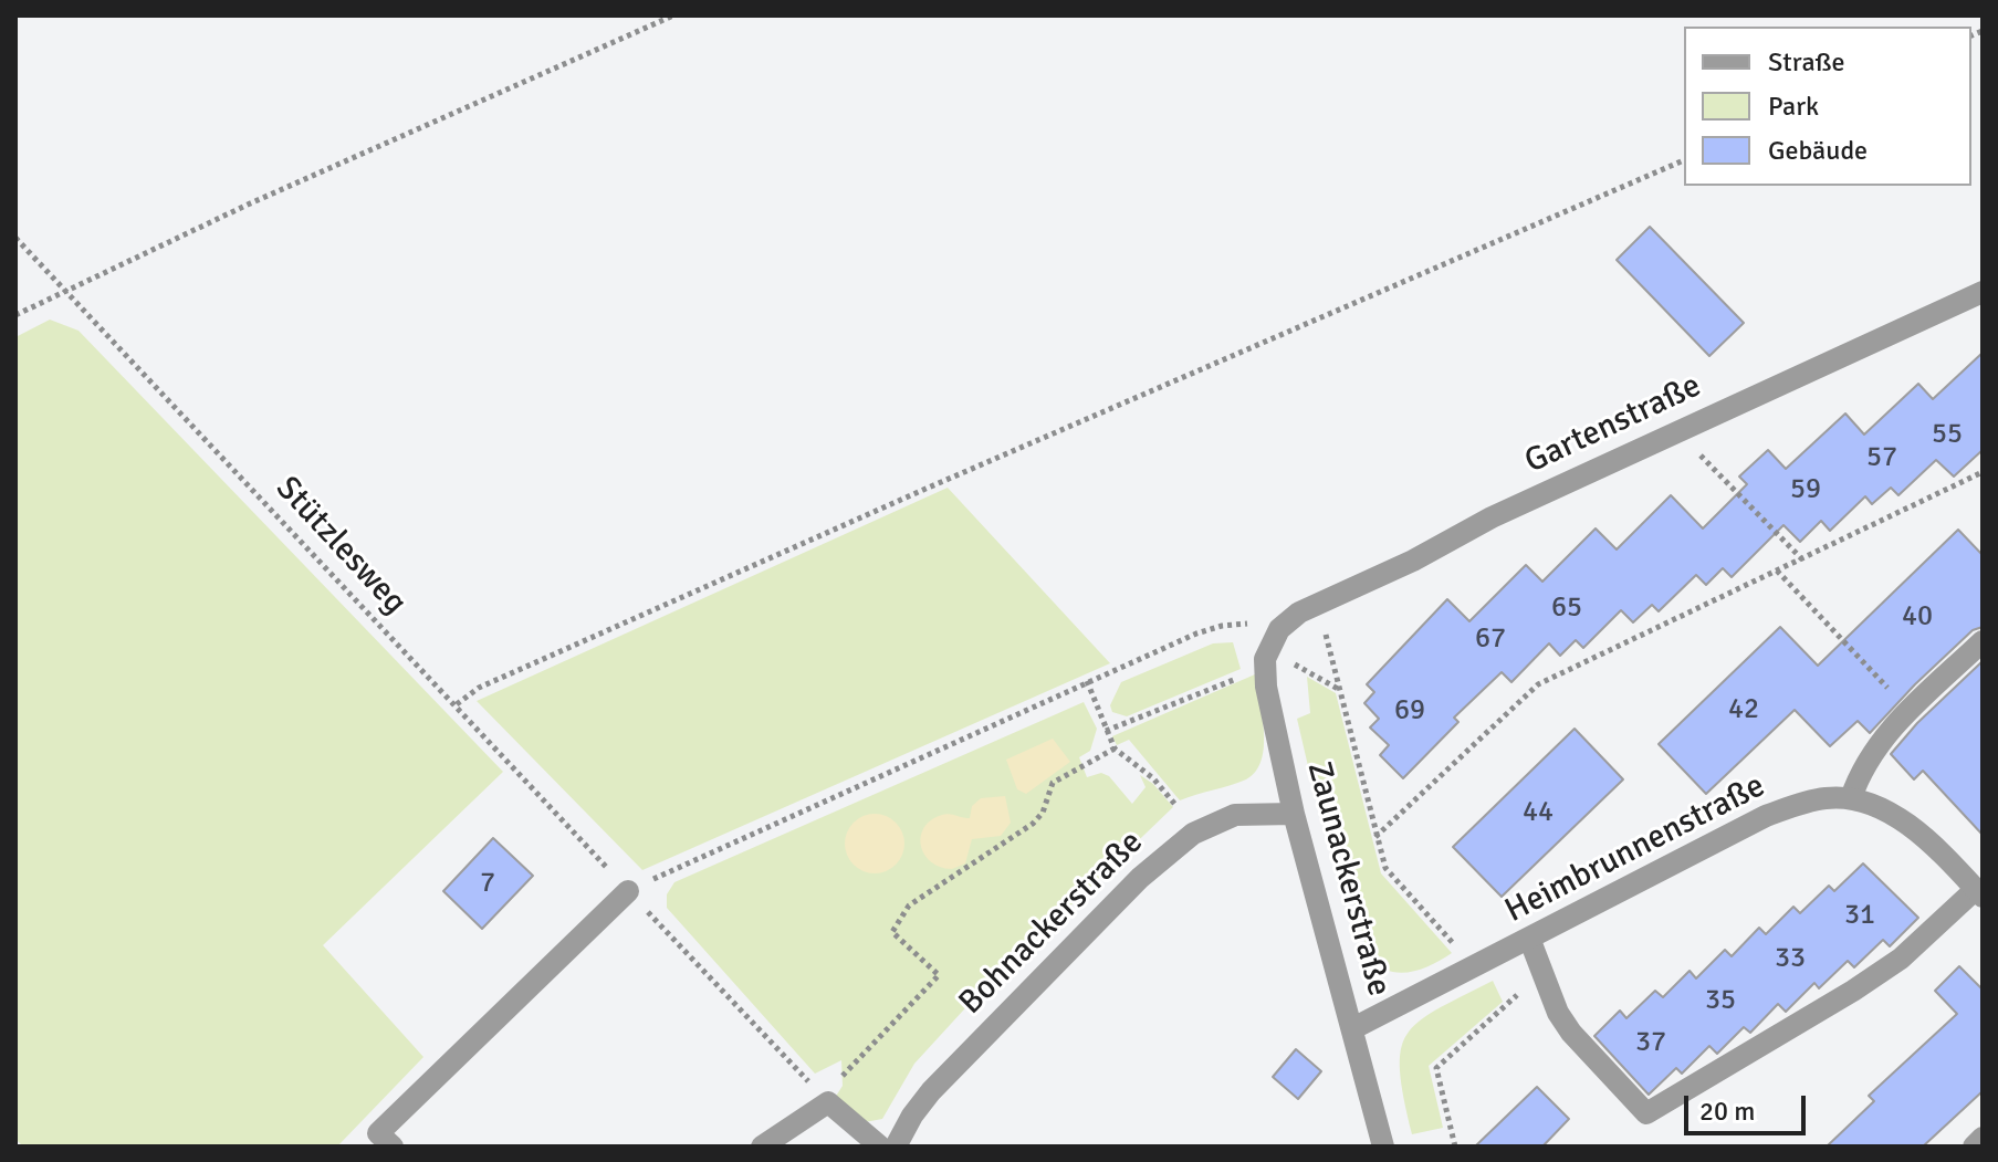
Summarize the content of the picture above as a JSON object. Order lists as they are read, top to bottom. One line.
{"streets":{"street":["Gartenstraße","Heimbrunnenstraße","Zaunackerstraße","Bohnackerstraße"],"path":["Stützlesweg"]},"crossings":[["Heimbrunnenstraße","Zaunackerstraße"],["Zaunackerstraße","Bohnackerstraße"]],"house_numbers":["55","57","59","65","40","67","42","69","44","7","31","33","35","37"],"legend":["Straße","Park","Gebäude"],"scale_bar":"20 m"}
